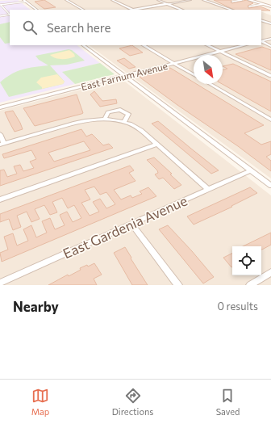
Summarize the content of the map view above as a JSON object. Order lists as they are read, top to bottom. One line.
{"streets":{"street":["East Farnum Avenue","East Gardenia Avenue"]},"north":"bottom right","page":{"search":"Search here","heading":["Nearby","0 results"],"nav":["Map","Directions","Saved"]}}
